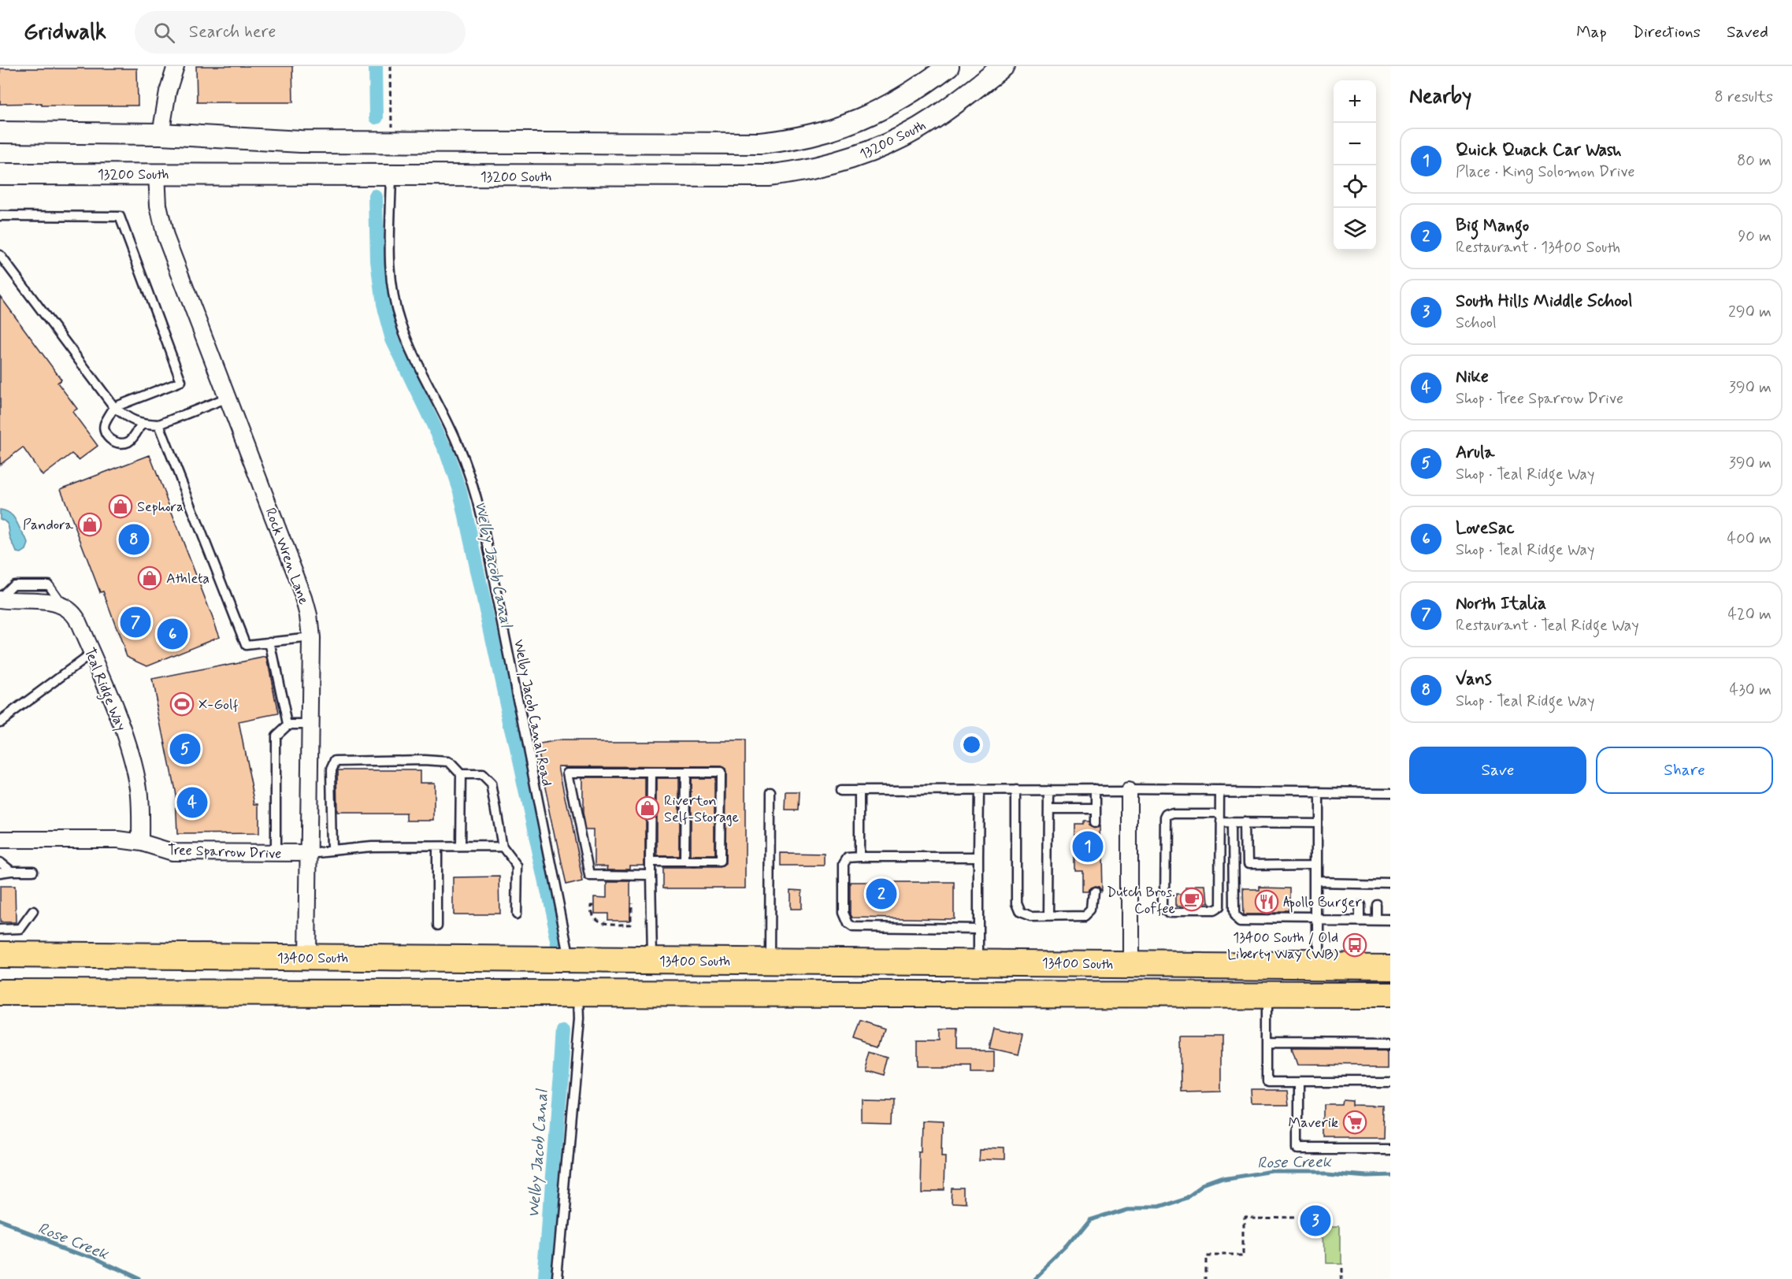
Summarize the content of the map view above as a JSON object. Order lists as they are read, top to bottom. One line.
{"streets":{"main road":["13400 South"],"street":["13200 South","Rock Wren Lane","Teal Ridge Way","Tree Sparrow Drive"],"lane":["Welby Jacob Canal Road"]},"crossings":[["13200 South","Rock Wren Lane"],["13200 South","Welby Jacob Canal Road"],["Rock Wren Lane","Tree Sparrow Drive"],["Rock Wren Lane","13400 South"],["Teal Ridge Way","Tree Sparrow Drive"],["Welby Jacob Canal Road","13400 South"]],"water":["Welby Jacob Canal","Rose Creek"],"places":{"shop":["Sephora","Pandora","Athleta","Riverton Self-Storage"],"sports":["X-Golf"],"cafe":["Dutch Bros. Coffee"],"restaurant":["Apollo Burger"],"bus stop":["13400 South / Old Liberty Way (WB)"],"supermarket":["Maverik"]},"page":{"header":"Gridwalk","search":"Search here","nav":["Map","Directions","Saved"],"heading":["Nearby","8 results"],"map_buttons":["+","−"],"list":[{"mark":"1","name":"Quick Quack Car Wash","note":"Place · King Solomon Drive","value":"80 m"},{"mark":"2","name":"Big Mango","note":"Restaurant · 13400 South","value":"90 m"},{"mark":"3","name":"South Hills Middle School","note":"School","value":"290 m"},{"mark":"4","name":"Nike","note":"Shop · Tree Sparrow Drive","value":"390 m"},{"mark":"5","name":"Arula","note":"Shop · Teal Ridge Way","value":"390 m"},{"mark":"6","name":"LoveSac","note":"Shop · Teal Ridge Way","value":"400 m"},{"mark":"7","name":"North Italia","note":"Restaurant · Teal Ridge Way","value":"420 m"},{"mark":"8","name":"Vans","note":"Shop · Teal Ridge Way","value":"430 m"}],"pins":["8","7","6","5","4","1","2","3"],"buttons":["Save","Share"]}}
